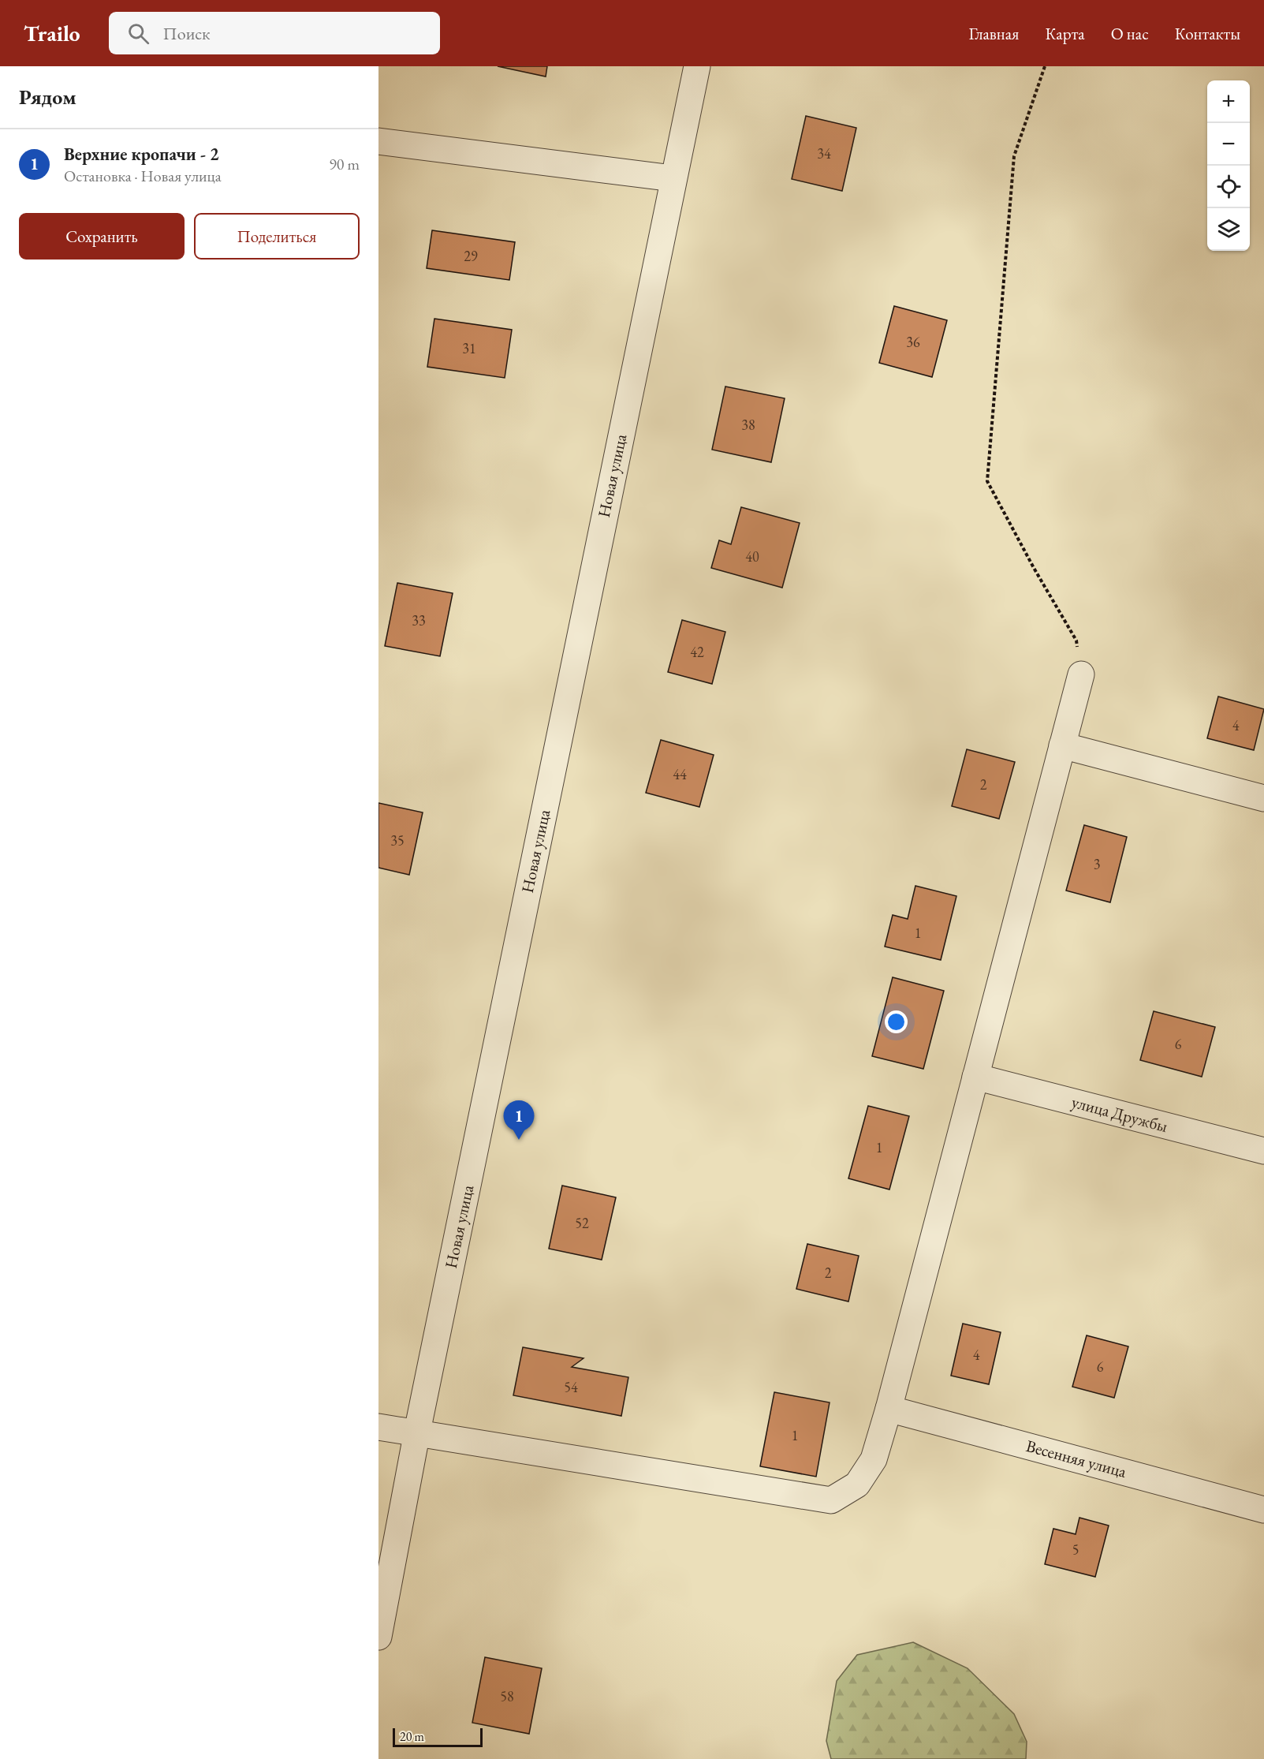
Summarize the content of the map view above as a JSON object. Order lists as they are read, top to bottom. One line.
{"streets":{"street":["Новая улица","улица Дружбы","Весенняя улица"]},"house_numbers":["34","29","36","31","38","40","33","42","4","44","2","35","3","1","6","1","52","2","4","6","54","1","5","58"],"scale_bar":"20 m","page":{"header":"Trailo","search":"Поиск","nav":["Главная","Карта","О нас","Контакты"],"heading":"Рядом","map_buttons":["+","−"],"list":[{"mark":"1","name":"Верхние кропачи - 2","note":"Остановка · Новая улица","value":"90 m"}],"buttons":["Сохранить","Поделиться"],"pins":"1","scale":"20 m"}}
